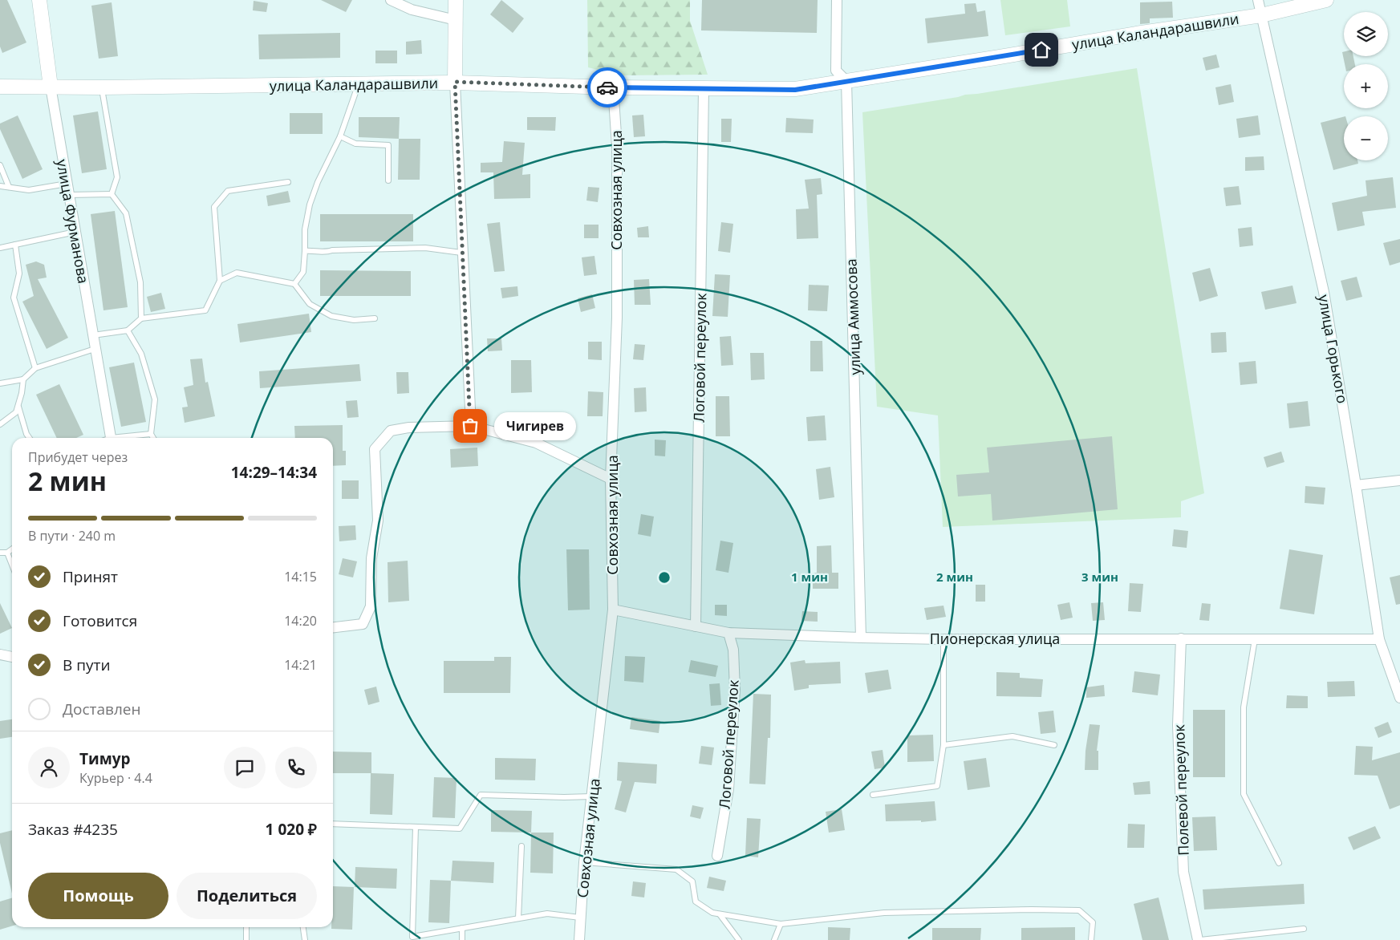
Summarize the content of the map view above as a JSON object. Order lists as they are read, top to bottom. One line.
{"streets":{"main road":["улица Каландарашвили","улица Фурманова"],"street":["Совхозная улица","улица Аммосова","улица Горького","Логовой переулок","Пионерская улица","Полевой переулок"]},"crossings":[["улица Каландарашвили","Совхозная улица"],["улица Каландарашвили","улица Фурманова"],["улица Каландарашвили","улица Аммосова"],["улица Каландарашвили","улица Горького"],["улица Каландарашвили","Логовой переулок"],["Совхозная улица","Пионерская улица"],["улица Аммосова","Пионерская улица"],["улица Горького","Пионерская улица"],["Логовой переулок","Пионерская улица"],["Пионерская улица","Полевой переулок"]],"places":["Чигирев"],"page":{"map_buttons":["+","−"],"bubble":"Чигирев","heading":["2 мин","Прибудет через","14:29–14:34"],"panel":["Тимур","Курьер · 4.4","Заказ #4235","1 020 ₽"],"bar":"В пути · 240 m","list":[["Принят","14:15"],["Готовится","14:20"],["В пути","14:21"],"Доставлен"],"buttons":["Помощь","Поделиться"]},"rings":["1 мин","2 мин","3 мин"]}
